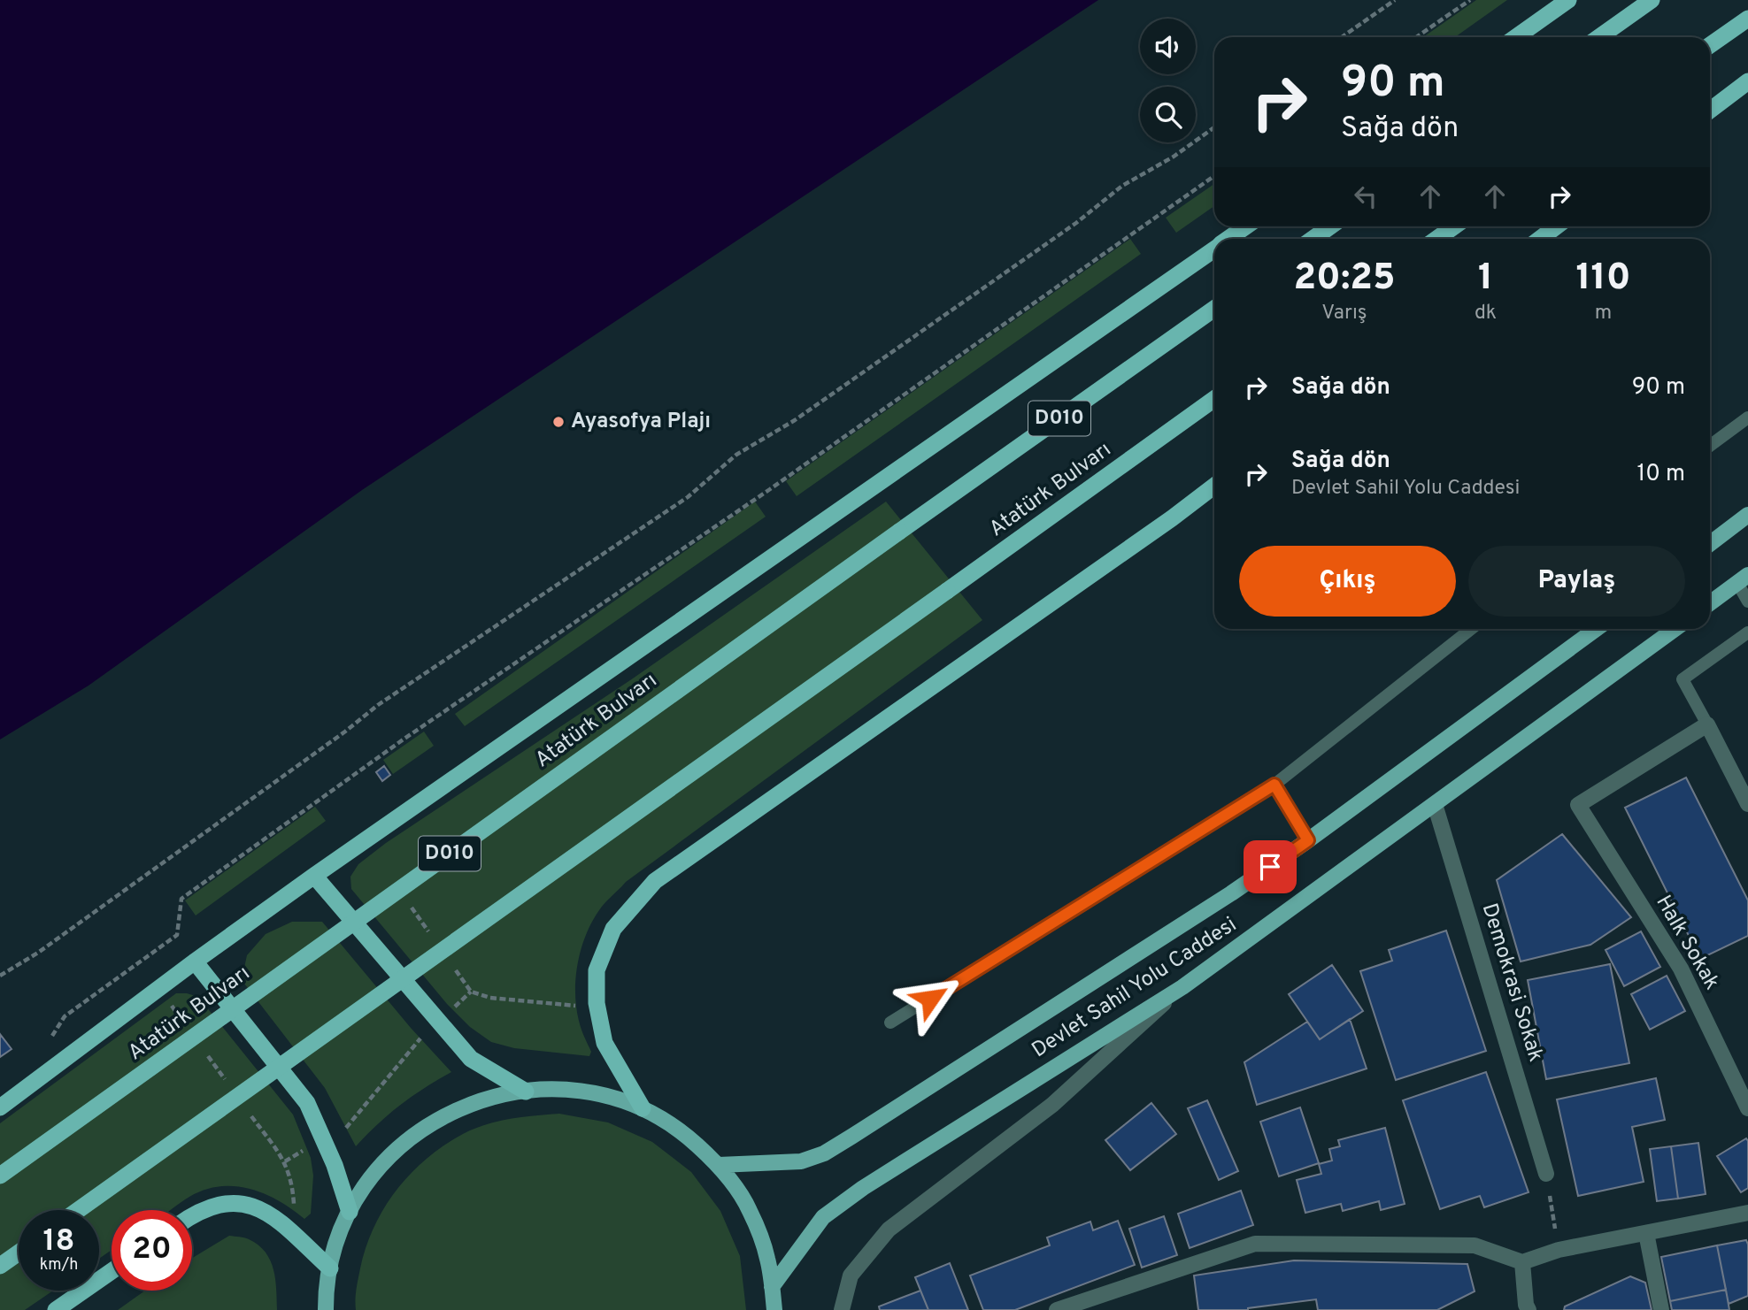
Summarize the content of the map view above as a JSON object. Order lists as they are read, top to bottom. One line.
{"streets":{"highway":["D010","Atatürk Bulvarı"],"main road":["Devlet Sahil Yolu Caddesi"],"street":["Halk Sokak","Demokrasi Sokak"]},"crossings":[["Demokrasi Sokak","Devlet Sahil Yolu Caddesi"]],"places":["Ayasofya Plajı"],"page":{"turn":["90 m","Sağa dön"],"eta":["20:25","Varış","1","dk","110","m"],"list":[{"name":"Sağa dön","value":"90 m"},{"name":"Sağa dön","note":"Devlet Sahil Yolu Caddesi","value":"10 m"}],"buttons":["Çıkış","Paylaş"],"speed":"18 km/h","limit":"20"}}
